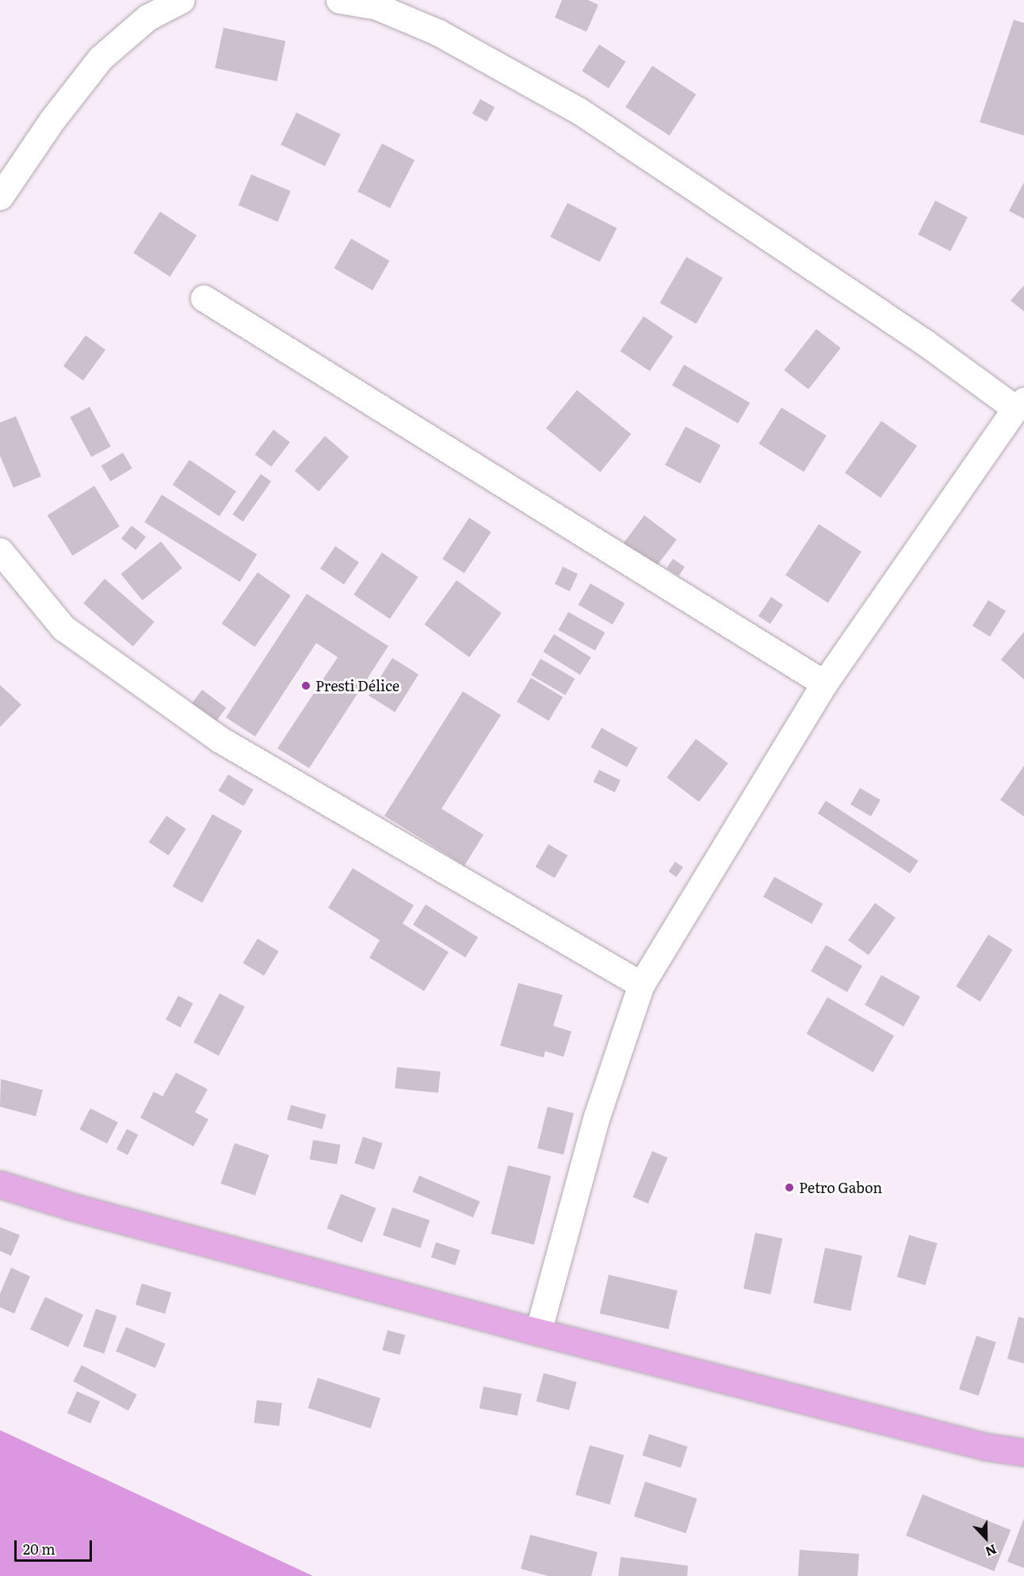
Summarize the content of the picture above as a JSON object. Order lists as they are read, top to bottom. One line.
{"places":["Presti Délice","Petro Gabon"],"scale_bar":"20 m","north":"bottom"}
